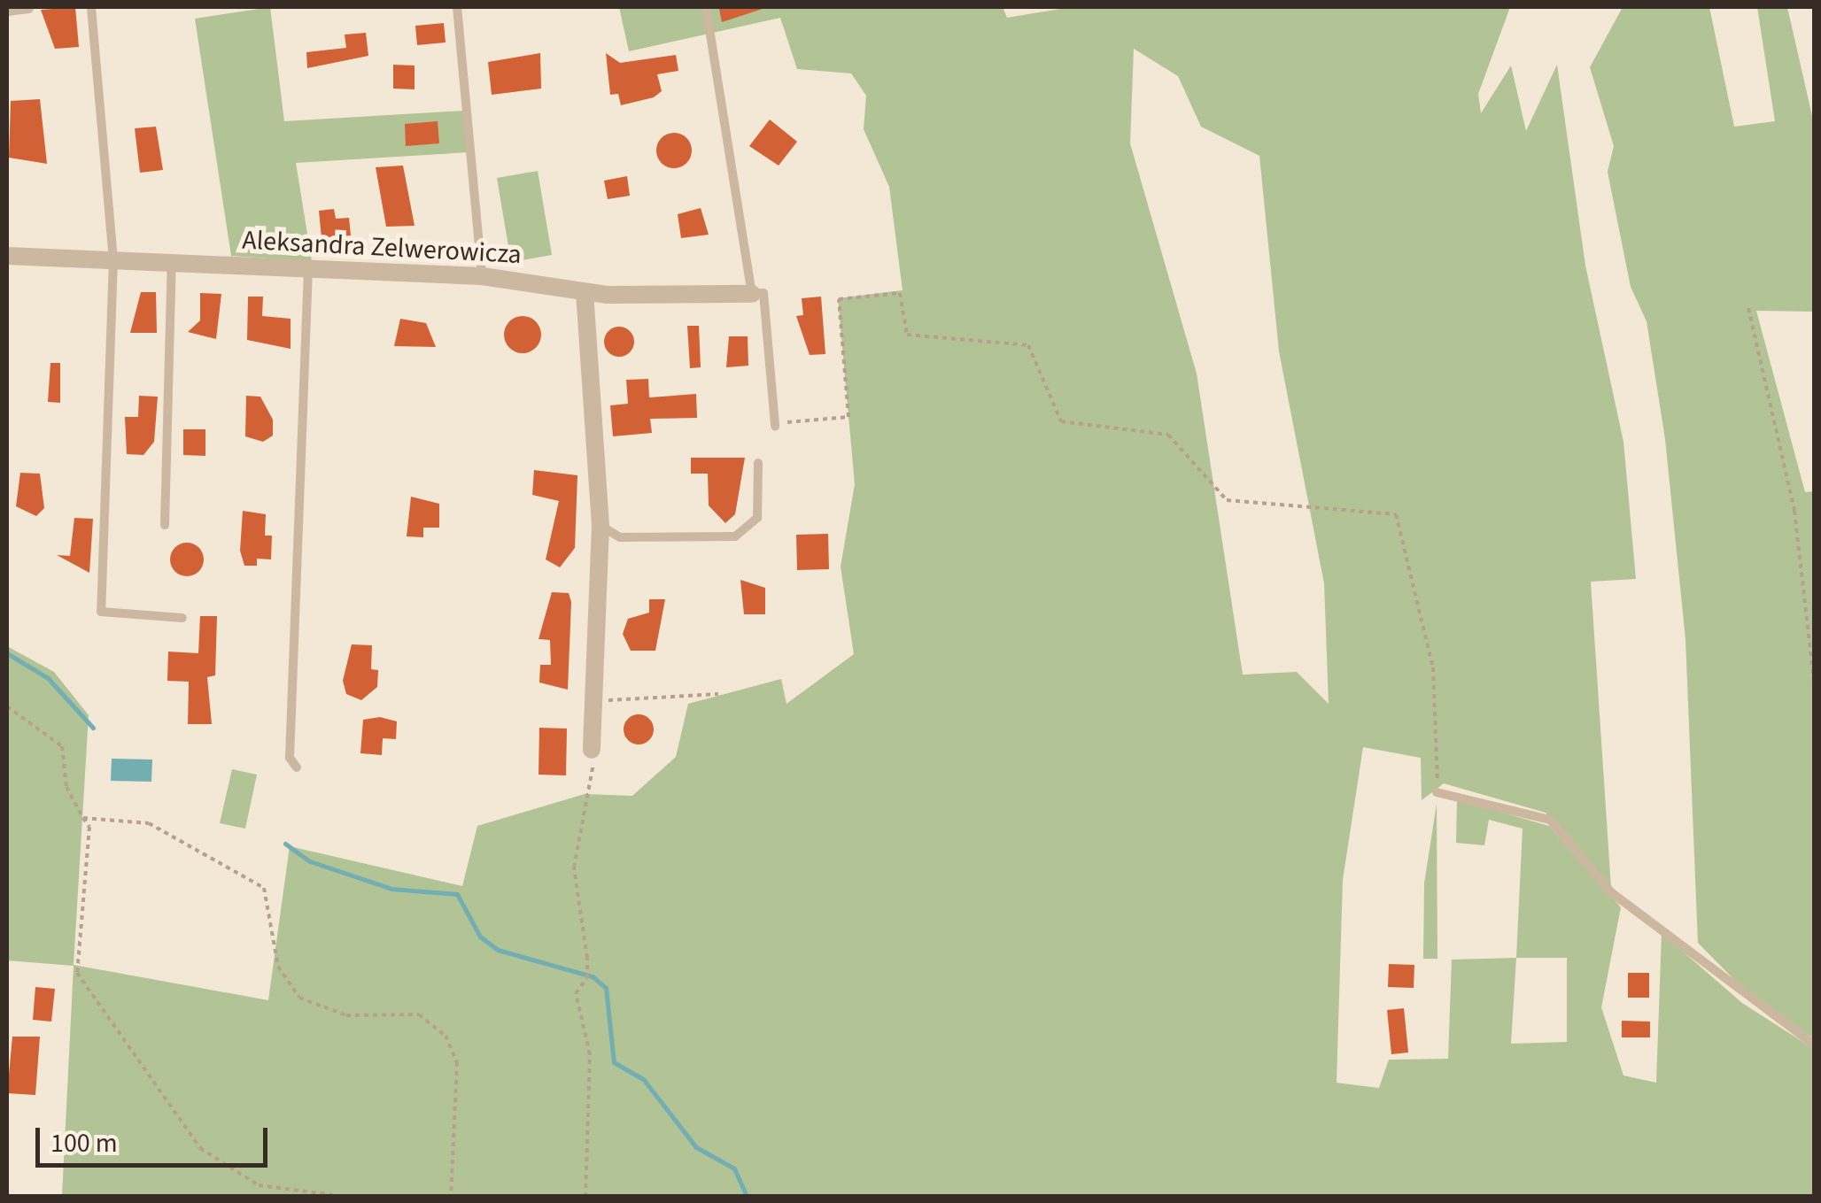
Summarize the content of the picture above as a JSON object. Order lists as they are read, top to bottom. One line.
{"streets":{"street":["Aleksandra Zelwerowicza"]},"scale_bar":"100 m"}
